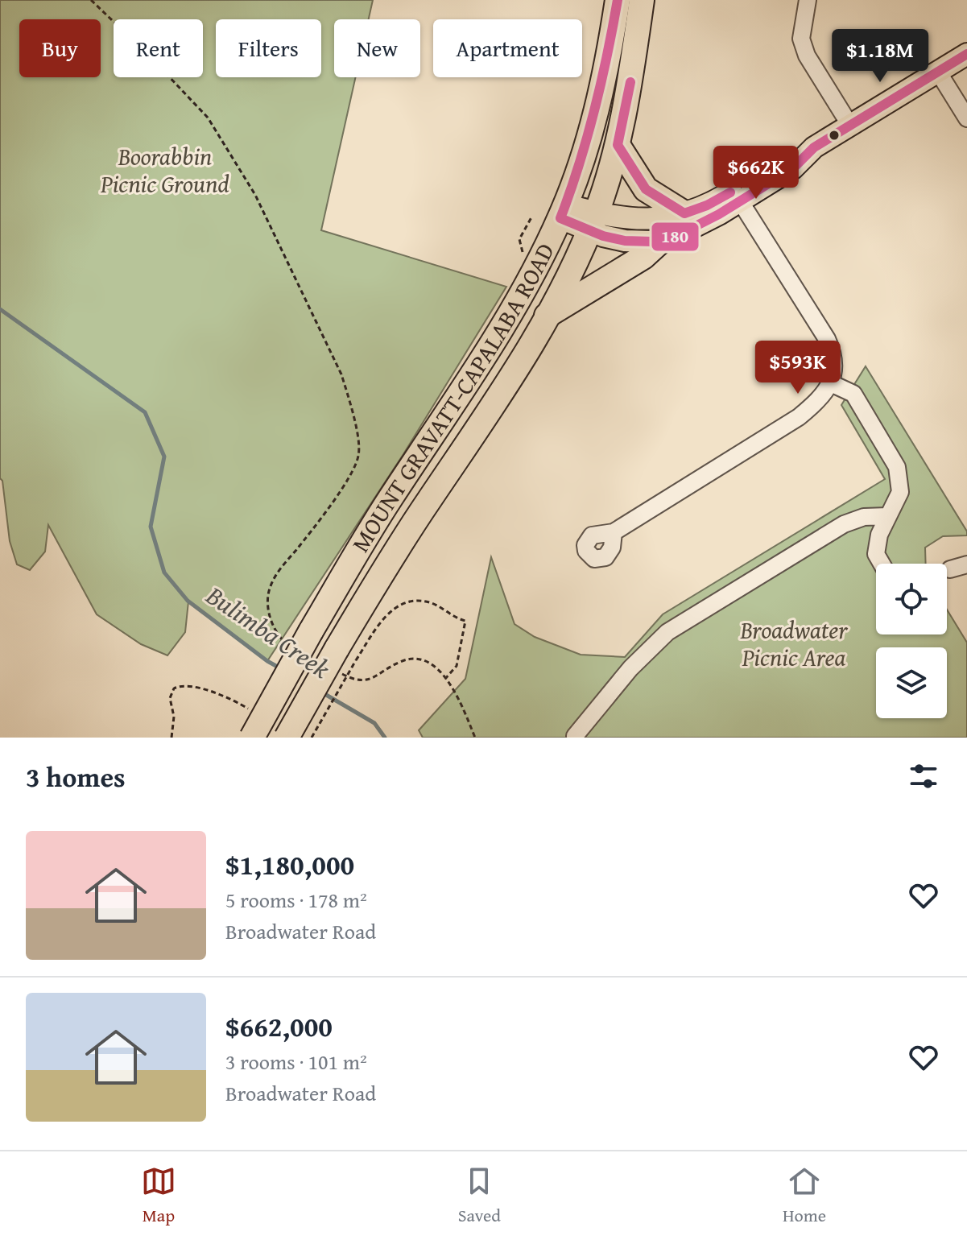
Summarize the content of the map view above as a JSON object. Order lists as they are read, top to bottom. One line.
{"streets":{"highway":["MOUNT GRAVATT-CAPALABA ROAD"]},"water":["Bulimba Creek"],"parks":["Boorabbin Picnic Ground","Broadwater Picnic Area"],"lines":["transit line 180"],"page":{"chip":["Buy","Rent","Filters","New","Apartment"],"price":["$1.18M","$662K","$593K"],"heading":"3 homes","list":[{"name":"$1,180,000","note":"5 rooms · 178 m² · Broadwater Road"},{"name":"$662,000","note":"3 rooms · 101 m² · Broadwater Road"}],"tabs":["Map","Saved","Home"]}}
